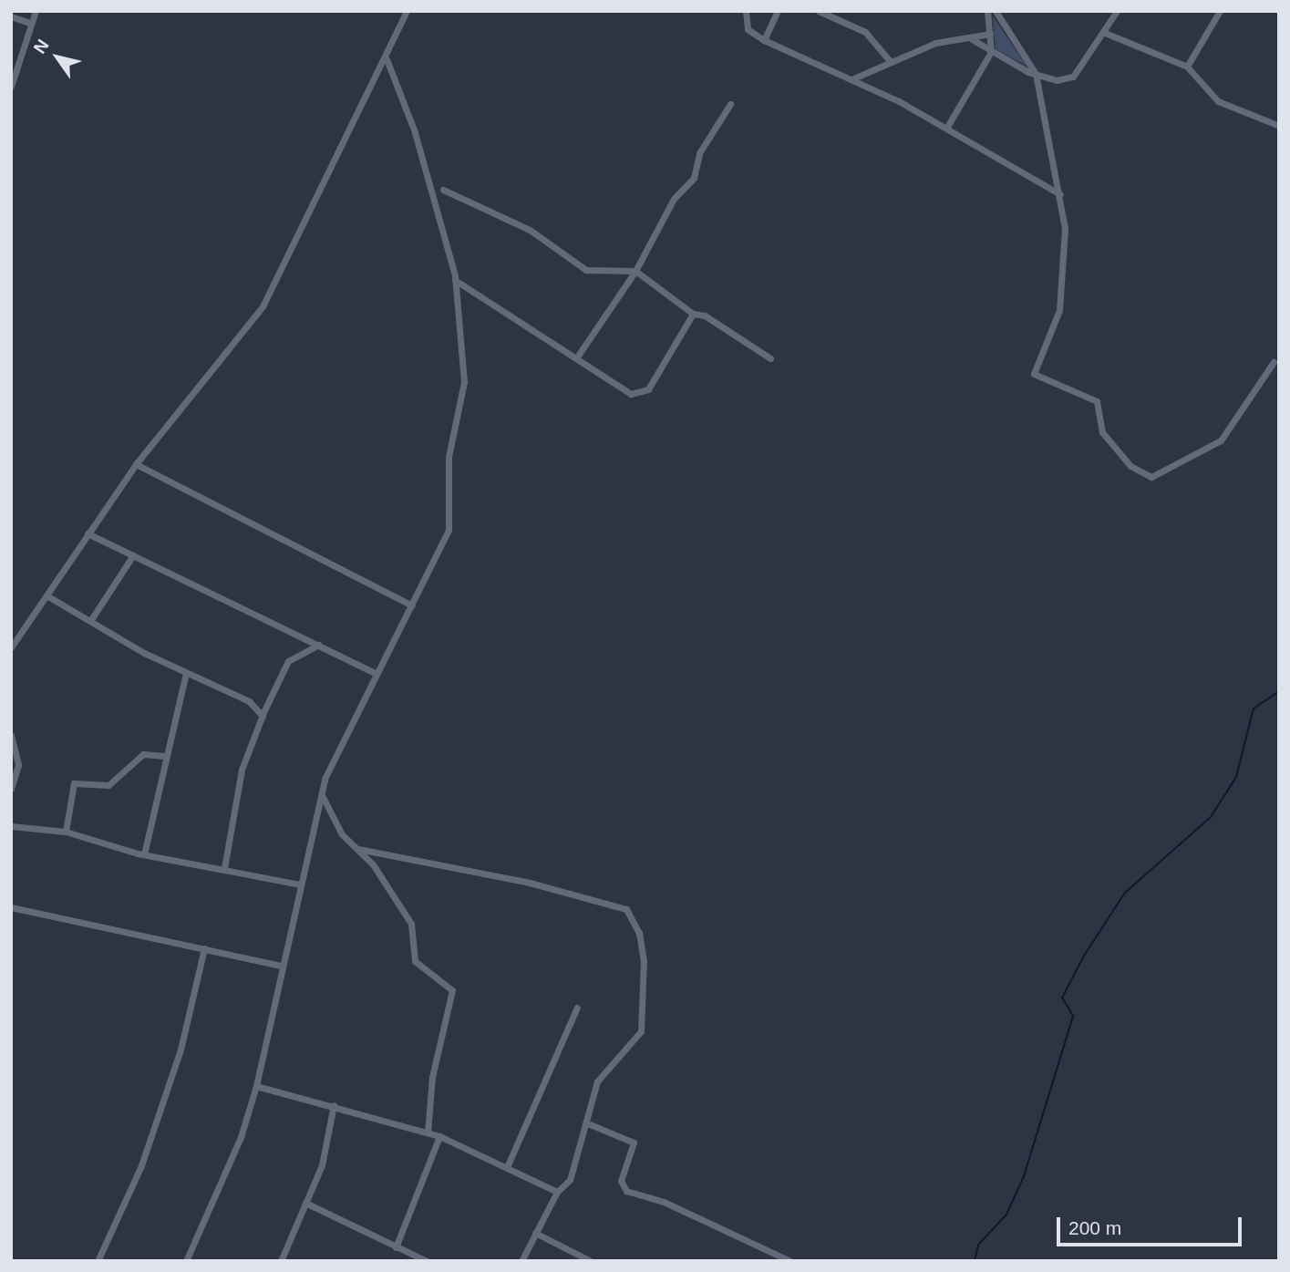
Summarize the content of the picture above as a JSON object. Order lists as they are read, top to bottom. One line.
{"scale_bar":"200 m","north":"top left"}
